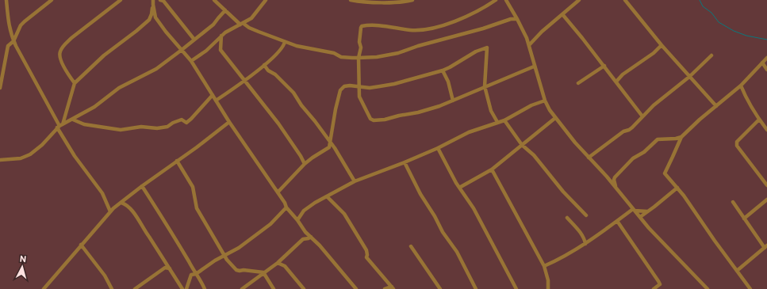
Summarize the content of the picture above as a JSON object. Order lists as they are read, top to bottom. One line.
{"north":"top"}
